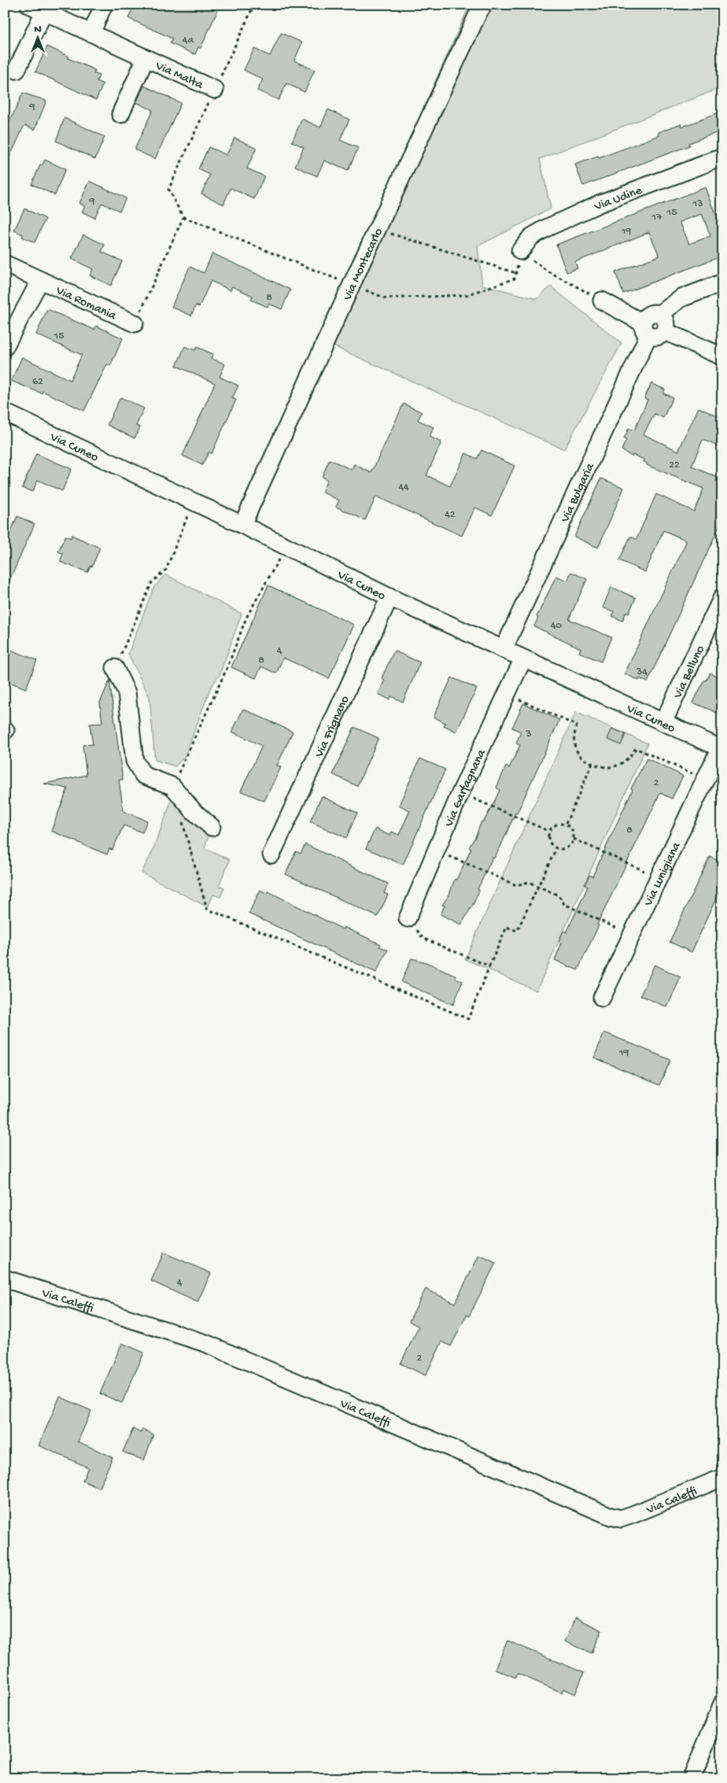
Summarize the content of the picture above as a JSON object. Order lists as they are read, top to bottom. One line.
{"streets":{"street":["Via Malta","Via Udine","Via Montecarlo","Via Romania","Via Cuneo","Via Bulgaria","Via Belluno","Via Frignano","Via Garfagnana","Via Lunigiana","Via Caleffi"]},"crossings":[["Via Montecarlo","Via Cuneo"],["Via Cuneo","Via Bulgaria"],["Via Cuneo","Via Belluno"],["Via Cuneo","Via Frignano"],["Via Cuneo","Via Garfagnana"],["Via Cuneo","Via Lunigiana"]],"house_numbers":["4a","9","9","13","15","17","19","8","15","62","22","44","42","40","4","8","34","3","2","8","19","4","2"],"north":"top"}
